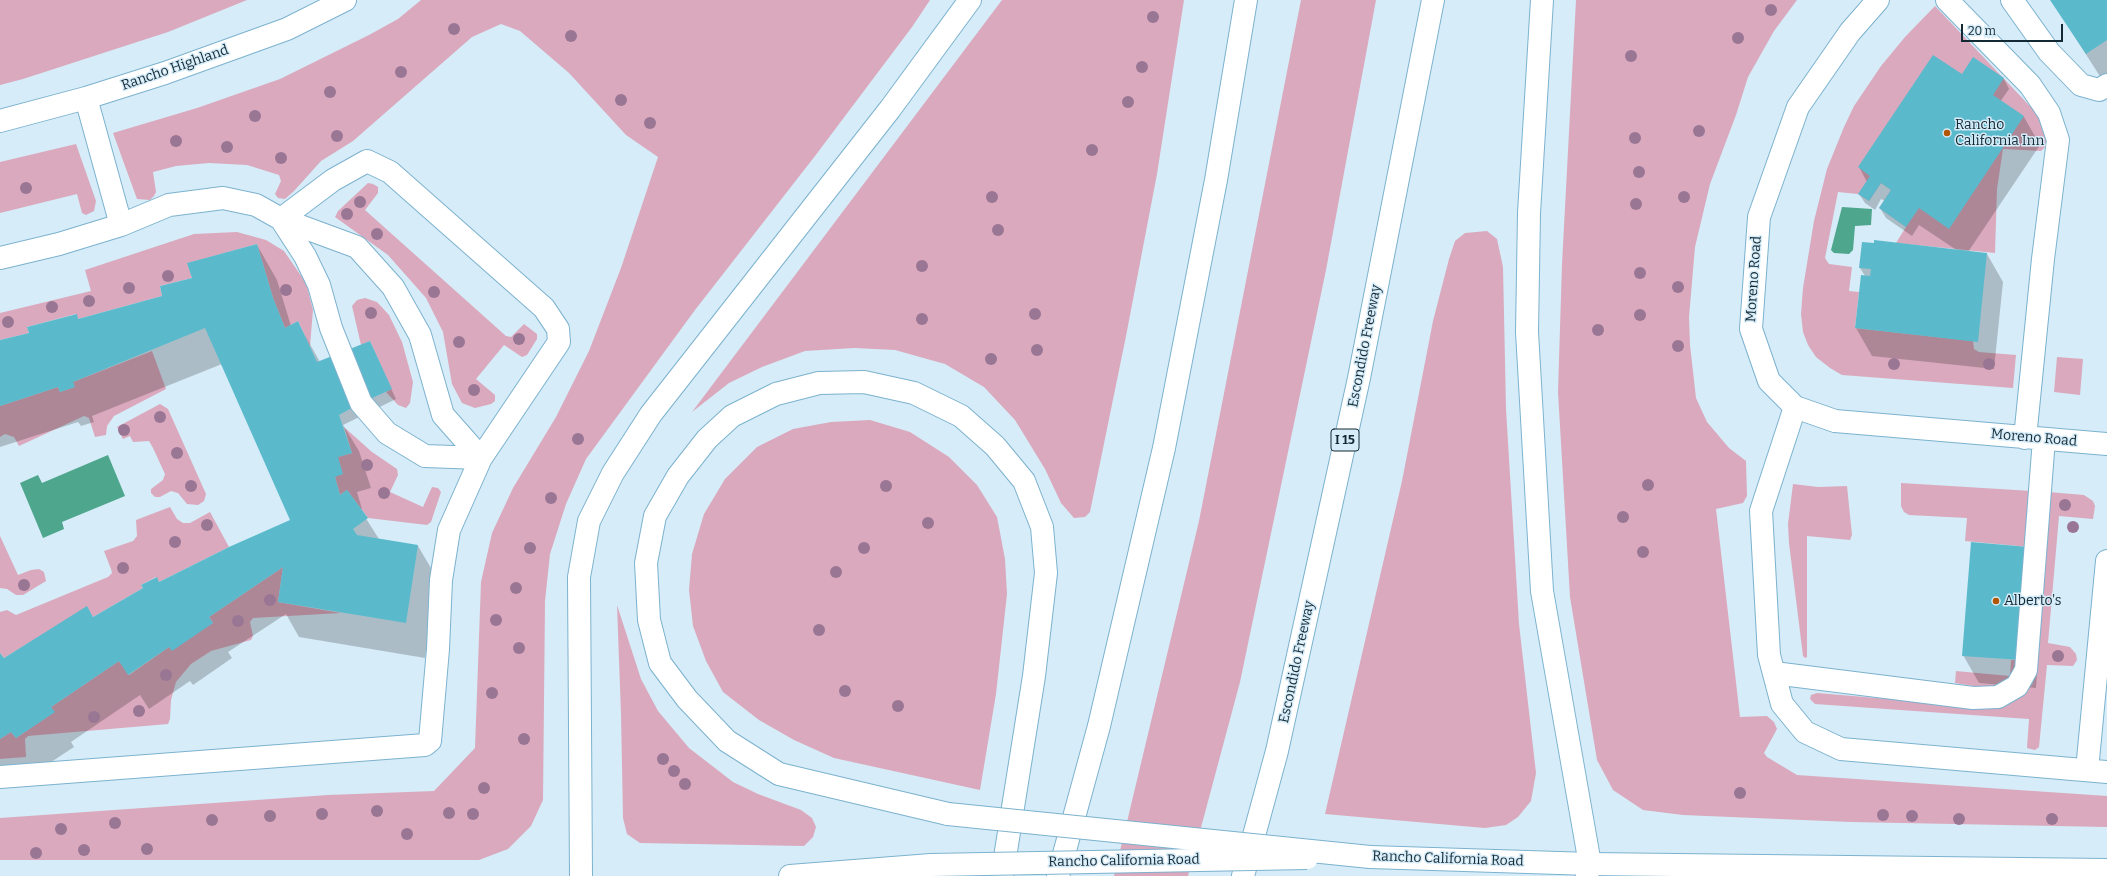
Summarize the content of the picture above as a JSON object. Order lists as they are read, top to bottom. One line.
{"streets":{"main road":["Rancho Highland","Moreno Road","Escondido Freeway","I 15","Rancho California Road"]},"places":["Rancho California Inn","Alberto's"],"scale_bar":"20 m"}
